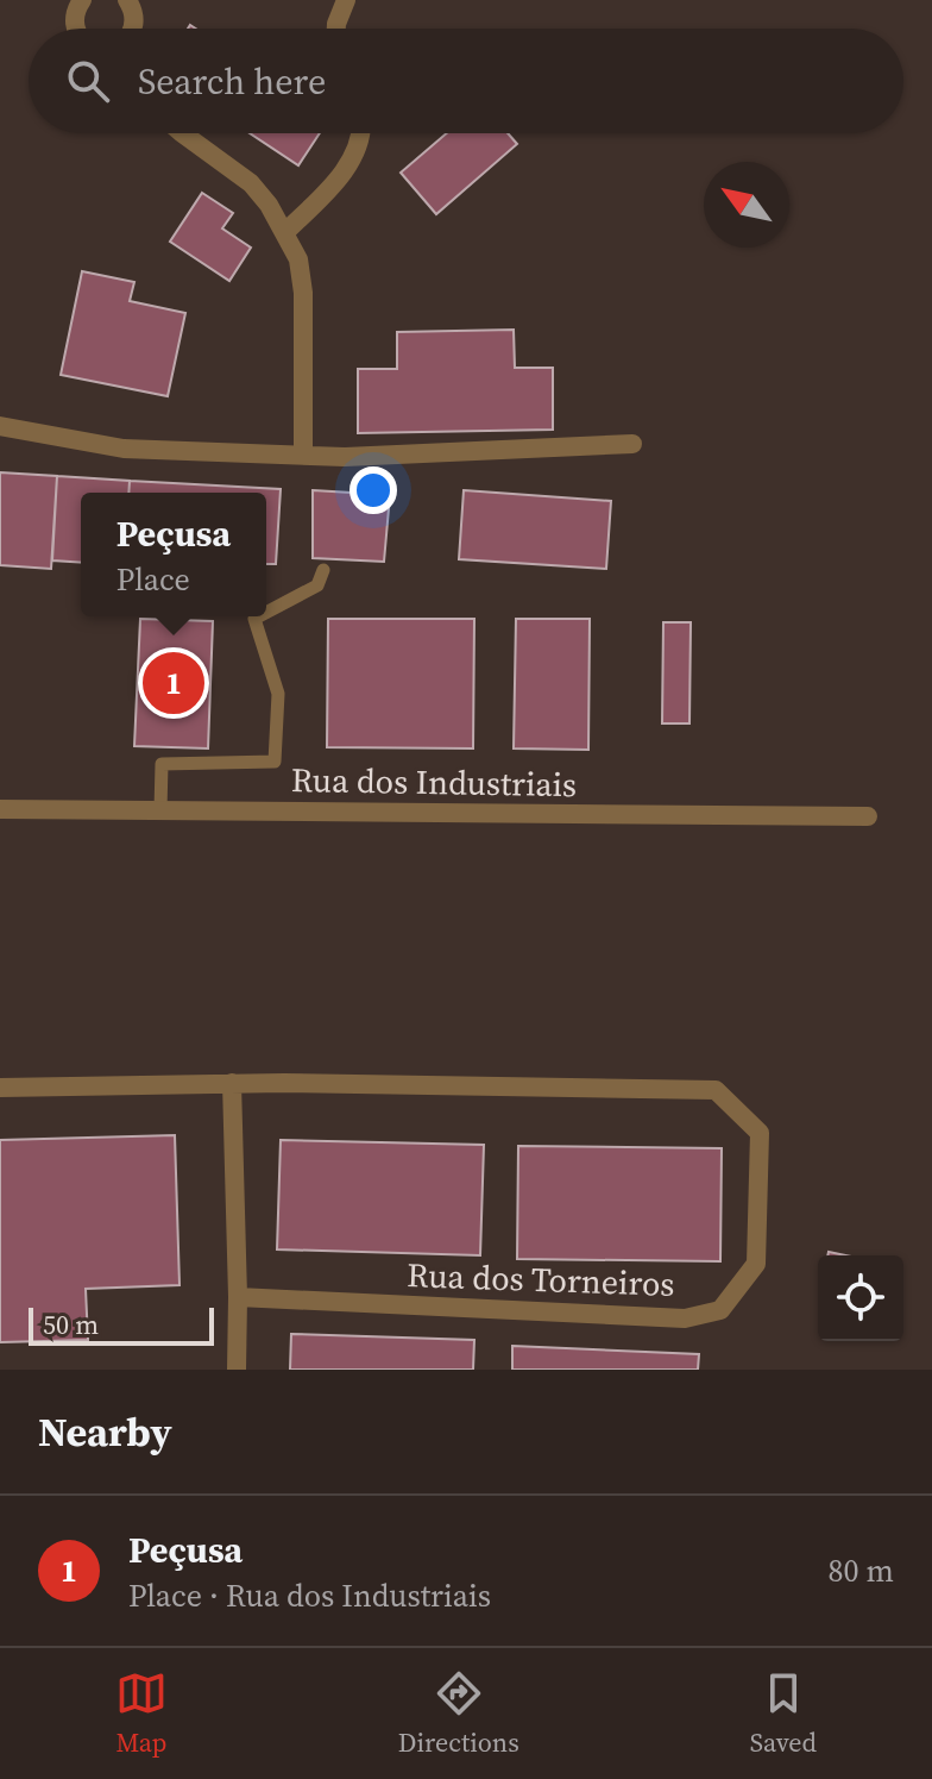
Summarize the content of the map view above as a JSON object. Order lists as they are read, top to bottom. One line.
{"streets":{"street":["Rua dos Industriais","Rua dos Torneiros"]},"scale_bar":"50 m","north":"top left","page":{"search":"Search here","popup":["Peçusa","Place"],"pins":"1","scale":"50 m","heading":"Nearby","list":[{"mark":"1","name":"Peçusa","note":"Place · Rua dos Industriais","value":"80 m"}],"nav":["Map","Directions","Saved"]}}
